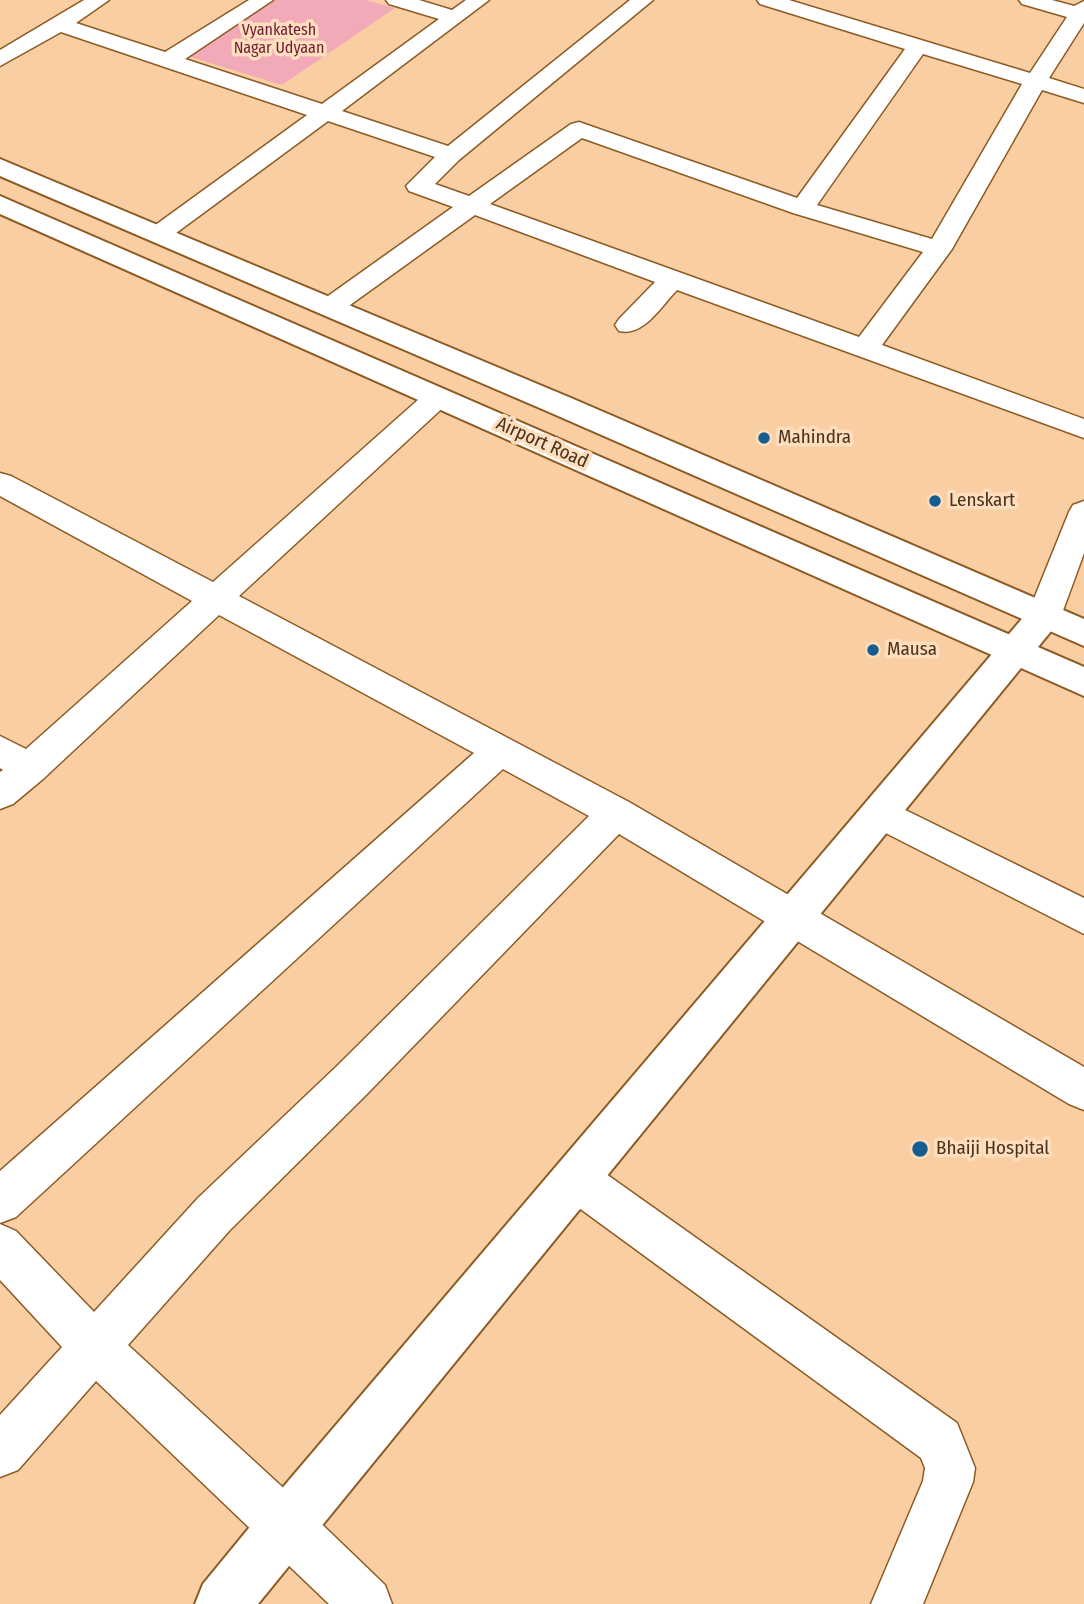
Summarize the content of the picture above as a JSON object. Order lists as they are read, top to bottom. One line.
{"streets":{"main road":["Airport Road"]},"parks":["Vyankatesh Nagar Udyaan"],"places":["Mahindra","Lenskart","Mausa","Bhaiji Hospital"]}
